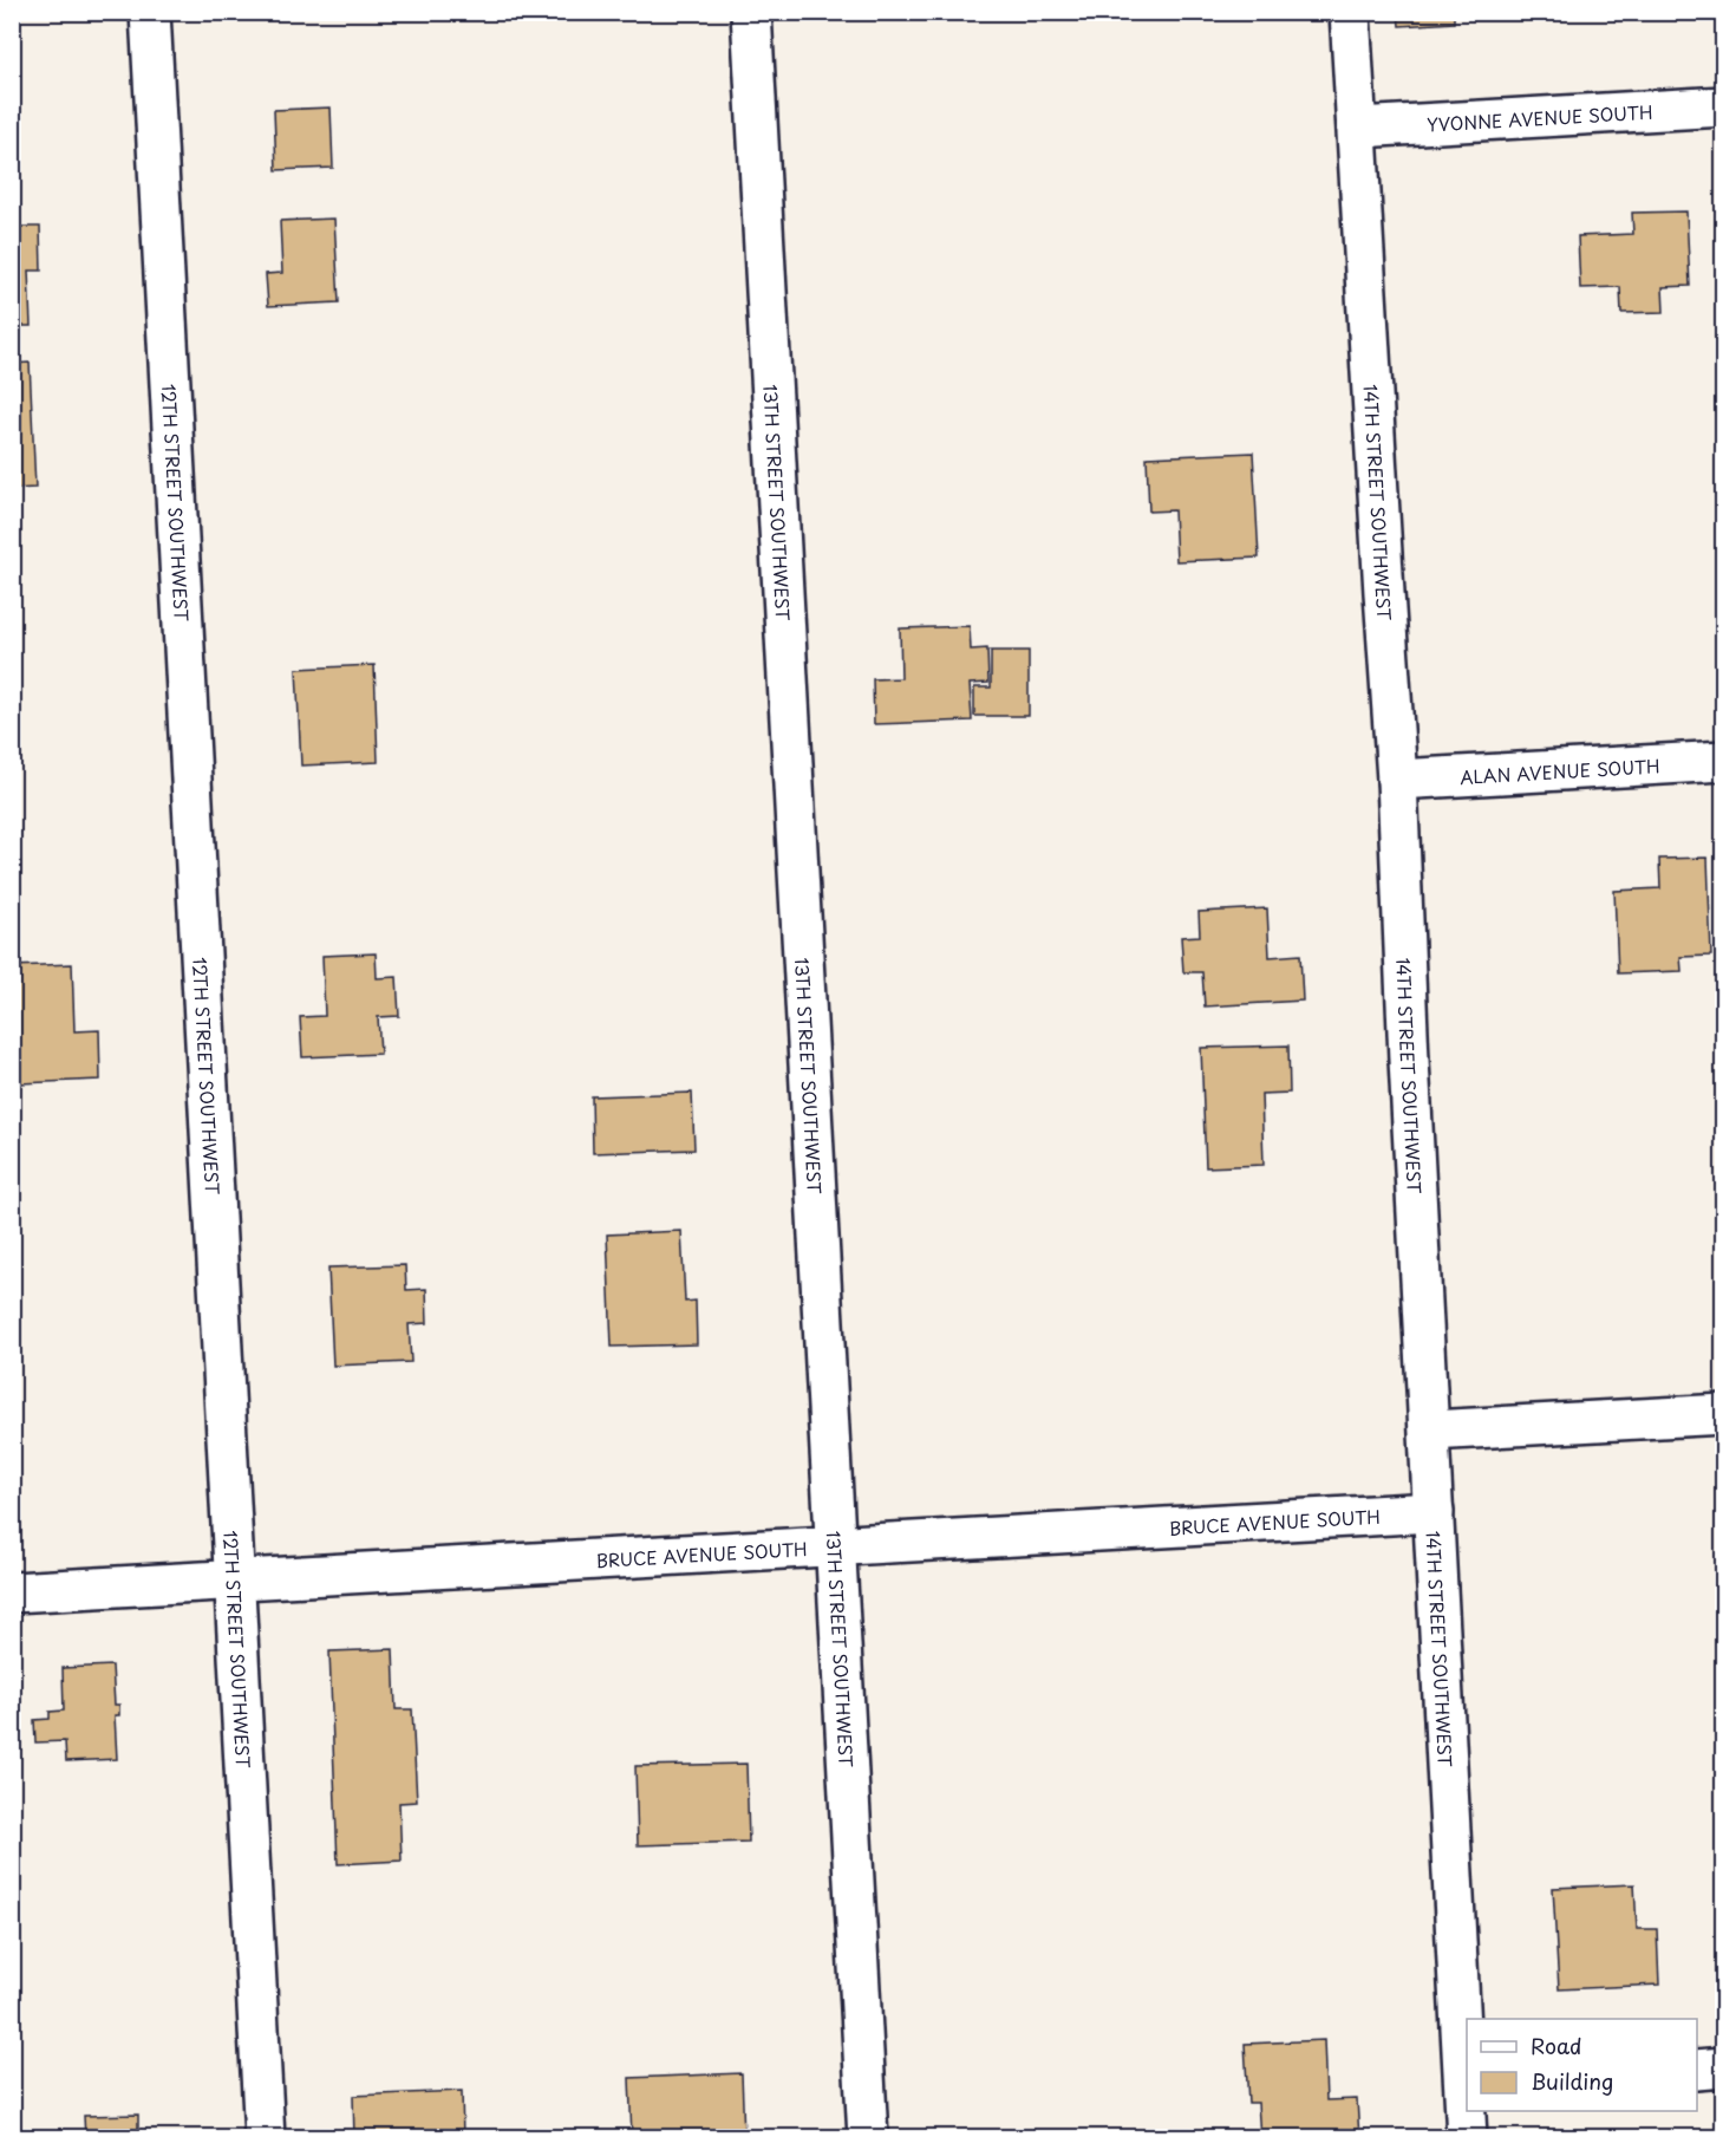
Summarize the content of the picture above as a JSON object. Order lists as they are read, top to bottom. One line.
{"streets":{"street":["YVONNE AVENUE SOUTH","12TH STREET SOUTHWEST","13TH STREET SOUTHWEST","14TH STREET SOUTHWEST","ALAN AVENUE SOUTH","BRUCE AVENUE SOUTH"]},"crossings":[["YVONNE AVENUE SOUTH","14TH STREET SOUTHWEST"],["12TH STREET SOUTHWEST","BRUCE AVENUE SOUTH"],["13TH STREET SOUTHWEST","BRUCE AVENUE SOUTH"],["14TH STREET SOUTHWEST","ALAN AVENUE SOUTH"],["14TH STREET SOUTHWEST","BRUCE AVENUE SOUTH"]],"legend":["Road","Building"]}
